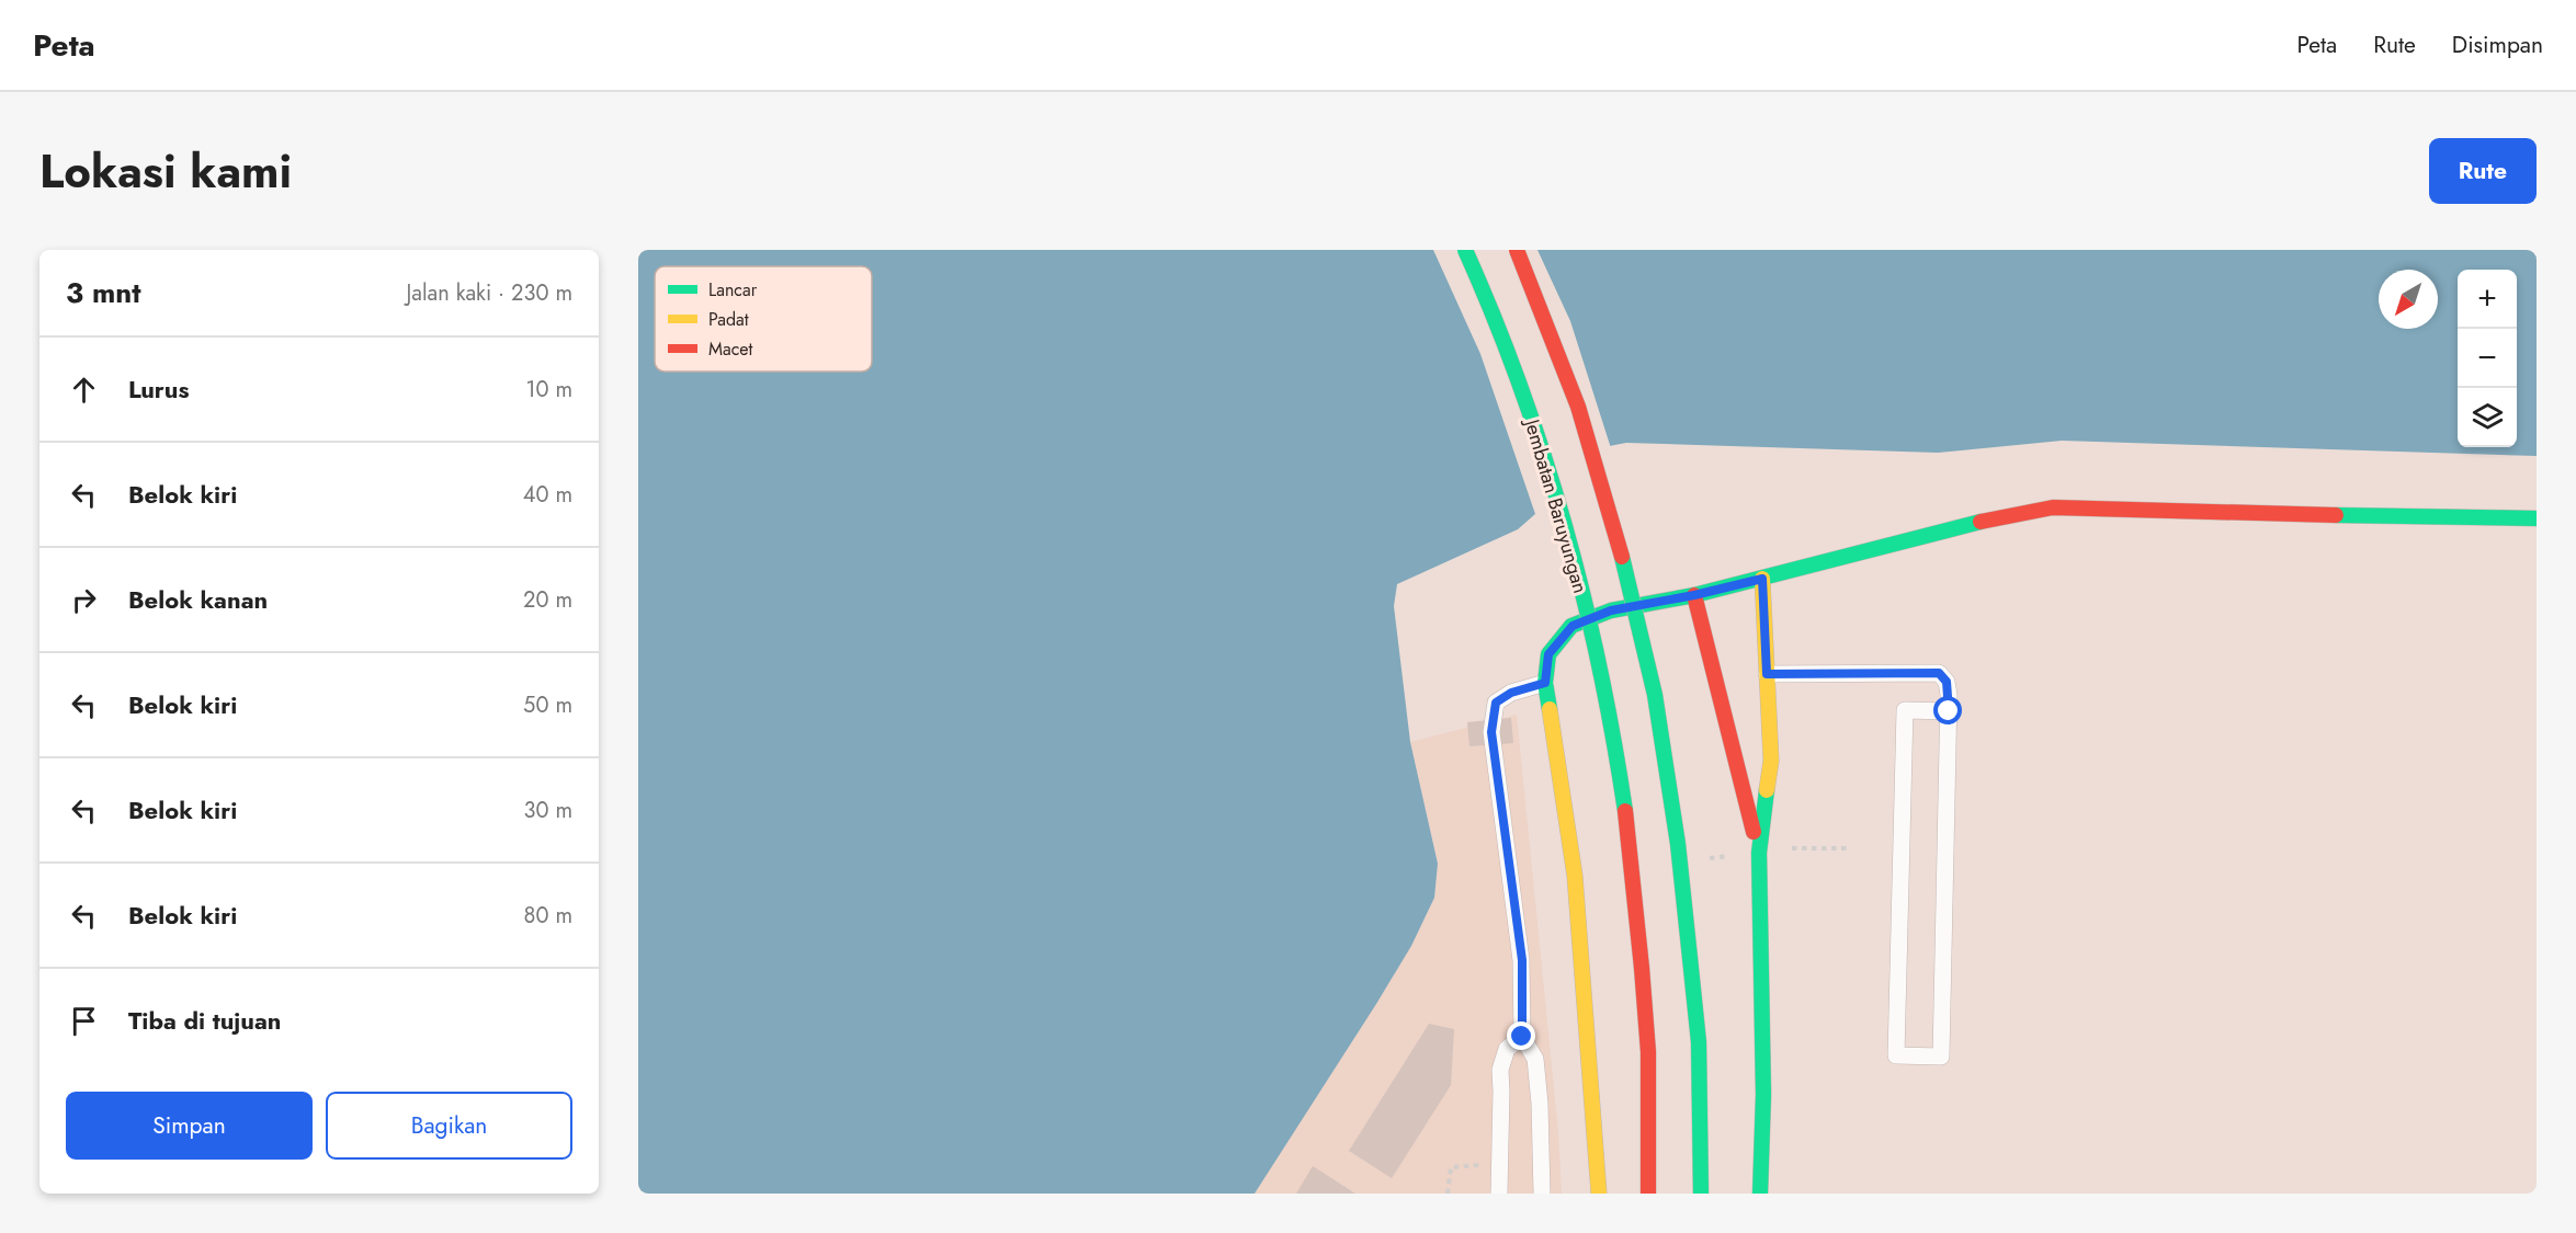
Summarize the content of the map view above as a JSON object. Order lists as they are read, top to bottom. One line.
{"streets":{"main road":["Jembatan Baruyungan"]},"legend":["Lancar","Padat","Macet"],"north":"bottom left","page":{"header":"Peta","nav":["Peta","Rute","Disimpan"],"title":"Lokasi kami","buttons":["Rute",["Simpan","Bagikan"]],"heading":["3 mnt","Jalan kaki · 230 m"],"map_buttons":["+","−"],"list":[["Lurus","10 m"],["Belok kiri","40 m"],["Belok kanan","20 m"],["Belok kiri","50 m"],["Belok kiri","30 m"],["Belok kiri","80 m"],"Tiba di tujuan"]}}
